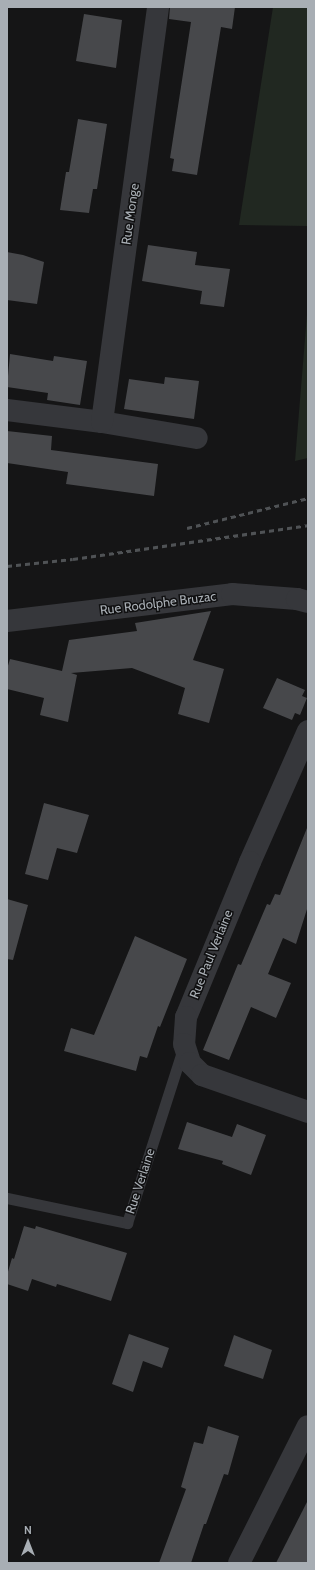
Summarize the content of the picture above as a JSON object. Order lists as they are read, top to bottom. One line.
{"streets":{"street":["Rue Monge","Rue Rodolphe Bruzac","Rue Paul Verlaine"],"lane":["Rue Verlaine"]},"crossings":[["Rue Paul Verlaine","Rue Verlaine"]],"north":"top"}
